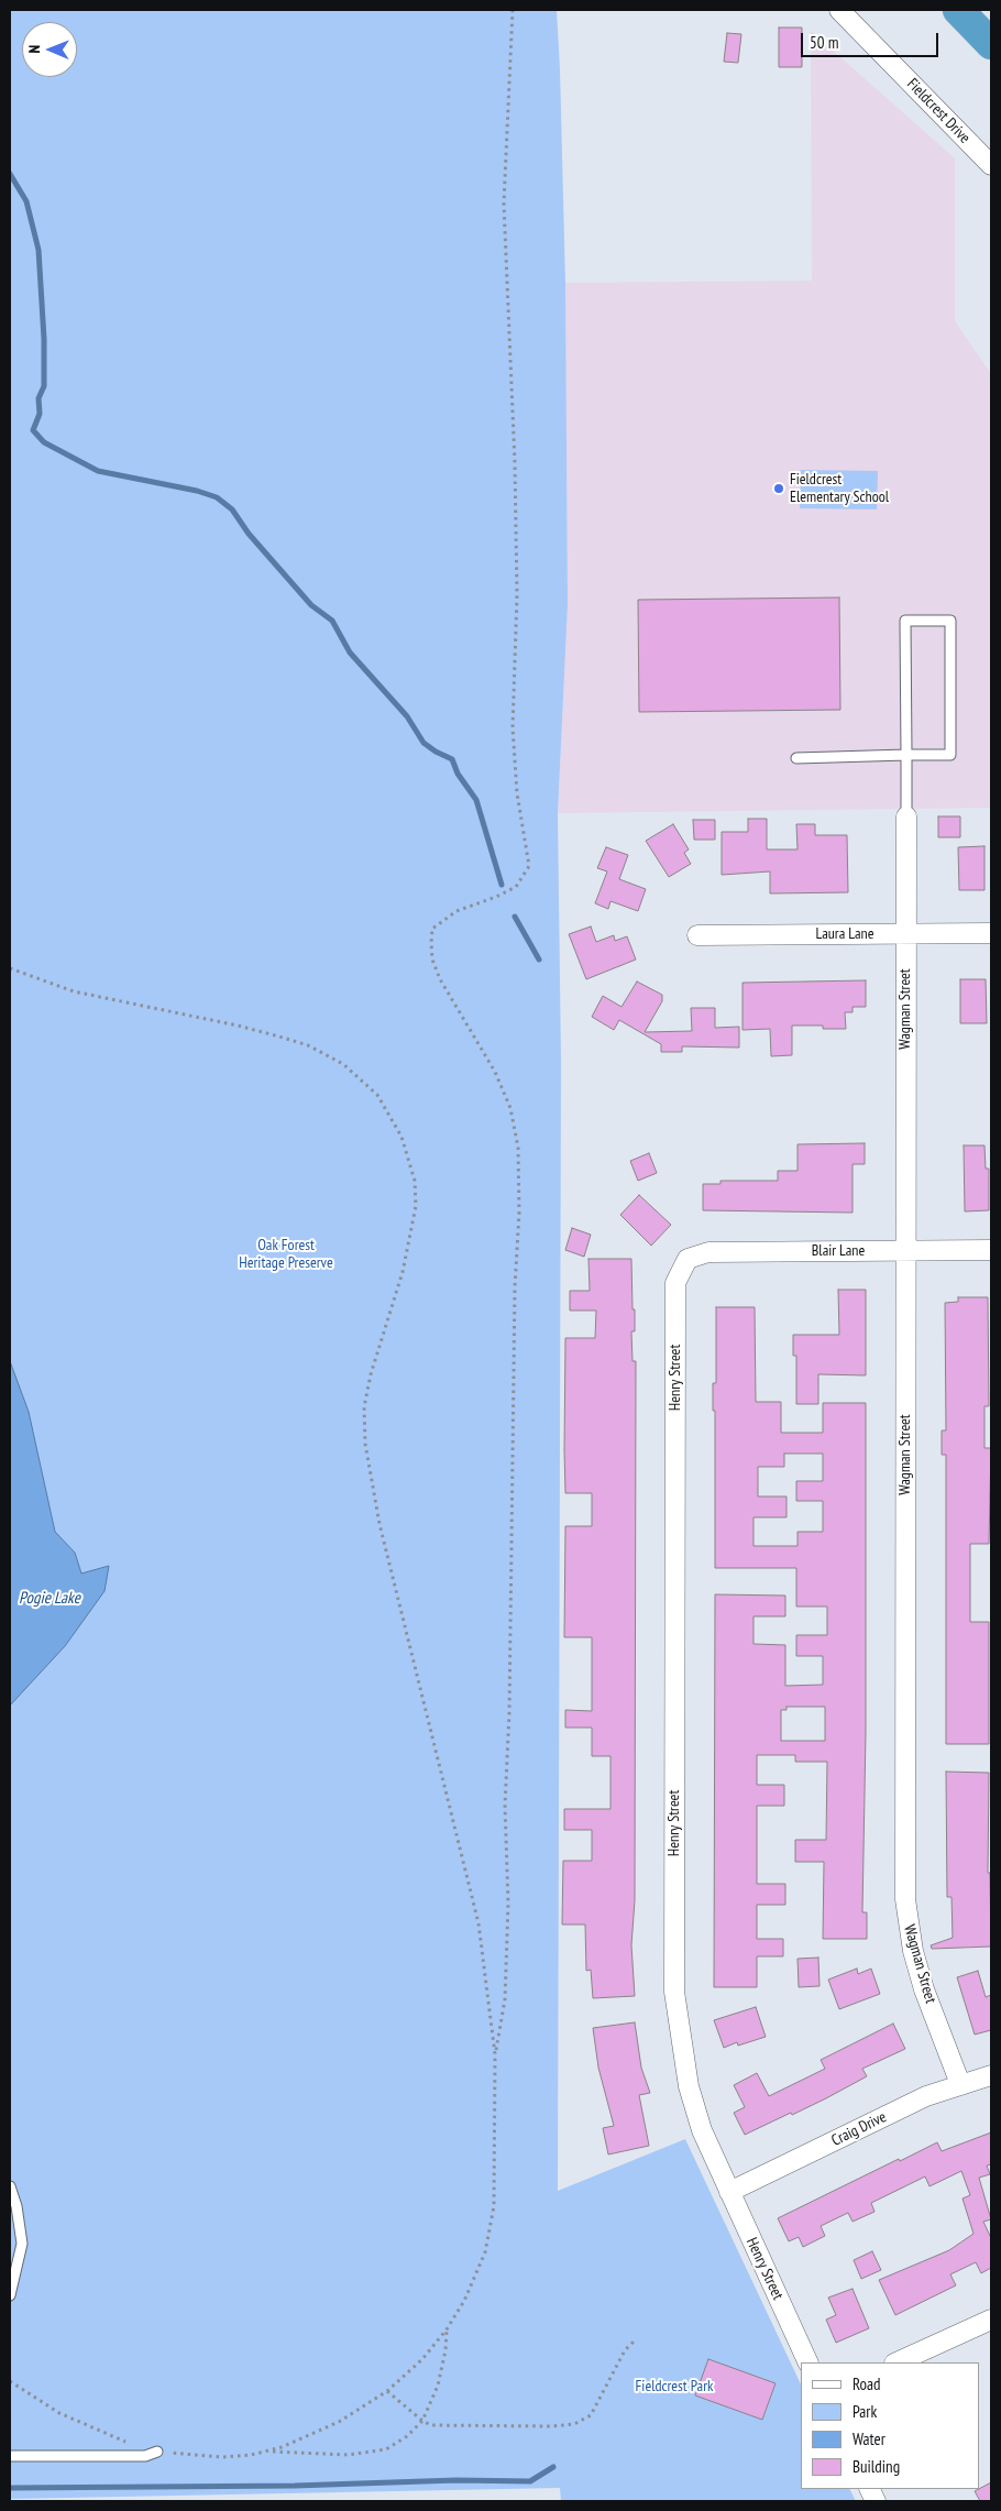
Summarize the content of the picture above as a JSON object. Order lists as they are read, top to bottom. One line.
{"streets":{"street":["Fieldcrest Drive","Laura Lane","Wagman Street","Blair Lane","Henry Street","Craig Drive"]},"crossings":[["Laura Lane","Wagman Street"],["Wagman Street","Blair Lane"],["Wagman Street","Craig Drive"],["Blair Lane","Henry Street"],["Henry Street","Craig Drive"]],"water":["Pogie Lake"],"parks":["Oak Forest Heritage Preserve","Fieldcrest Park"],"places":["Fieldcrest Elementary School"],"legend":["Road","Park","Water","Building"],"scale_bar":"50 m","north":"left"}
